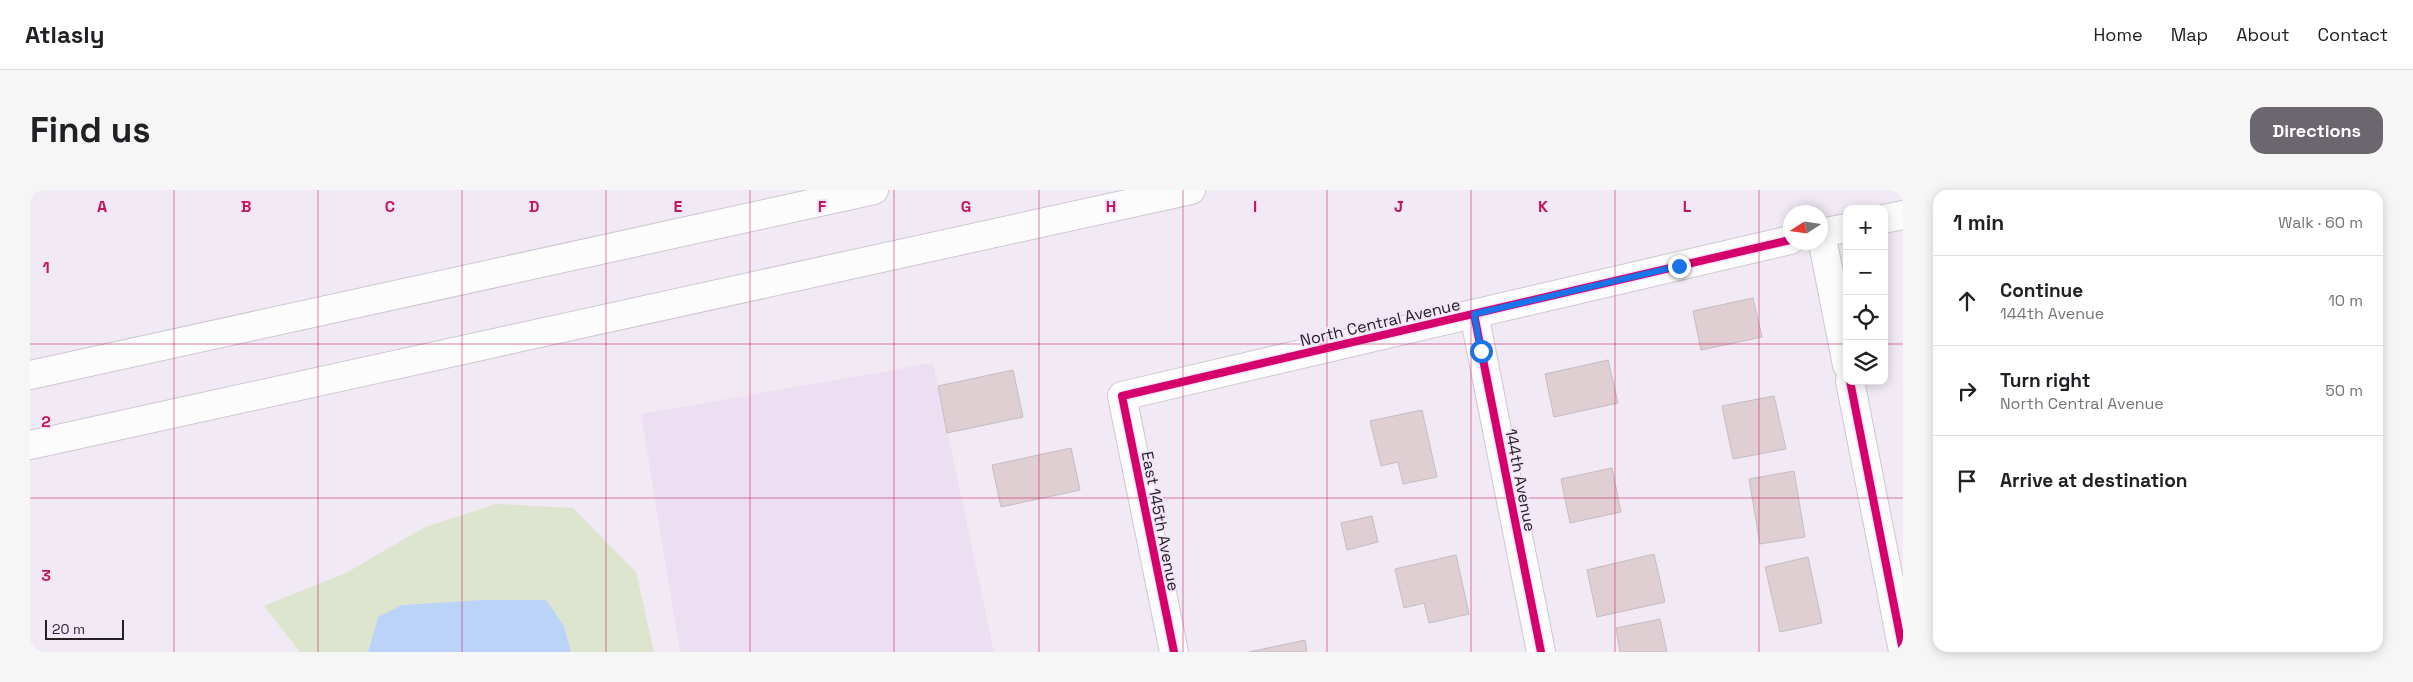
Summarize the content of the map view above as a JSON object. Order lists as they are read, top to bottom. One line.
{"streets":{"main road":["North Central Avenue","144th Avenue","East 145th Avenue"]},"crossings":[["North Central Avenue","144th Avenue"],["North Central Avenue","East 145th Avenue"]],"scale_bar":"20 m","north":"left","page":{"header":"Atlasly","nav":["Home","Map","About","Contact"],"buttons":"Directions","title":"Find us","heading":["1 min","Walk · 60 m"],"map_buttons":["+","−"],"list":[["Continue","144th Avenue","10 m"],["Turn right","North Central Avenue","50 m"],"Arrive at destination"],"scale":"20 m"},"grid":{"columns":["A","B","C","D","E","F","G","H","I","J","K","L"],"rows":["1","2","3"]}}
